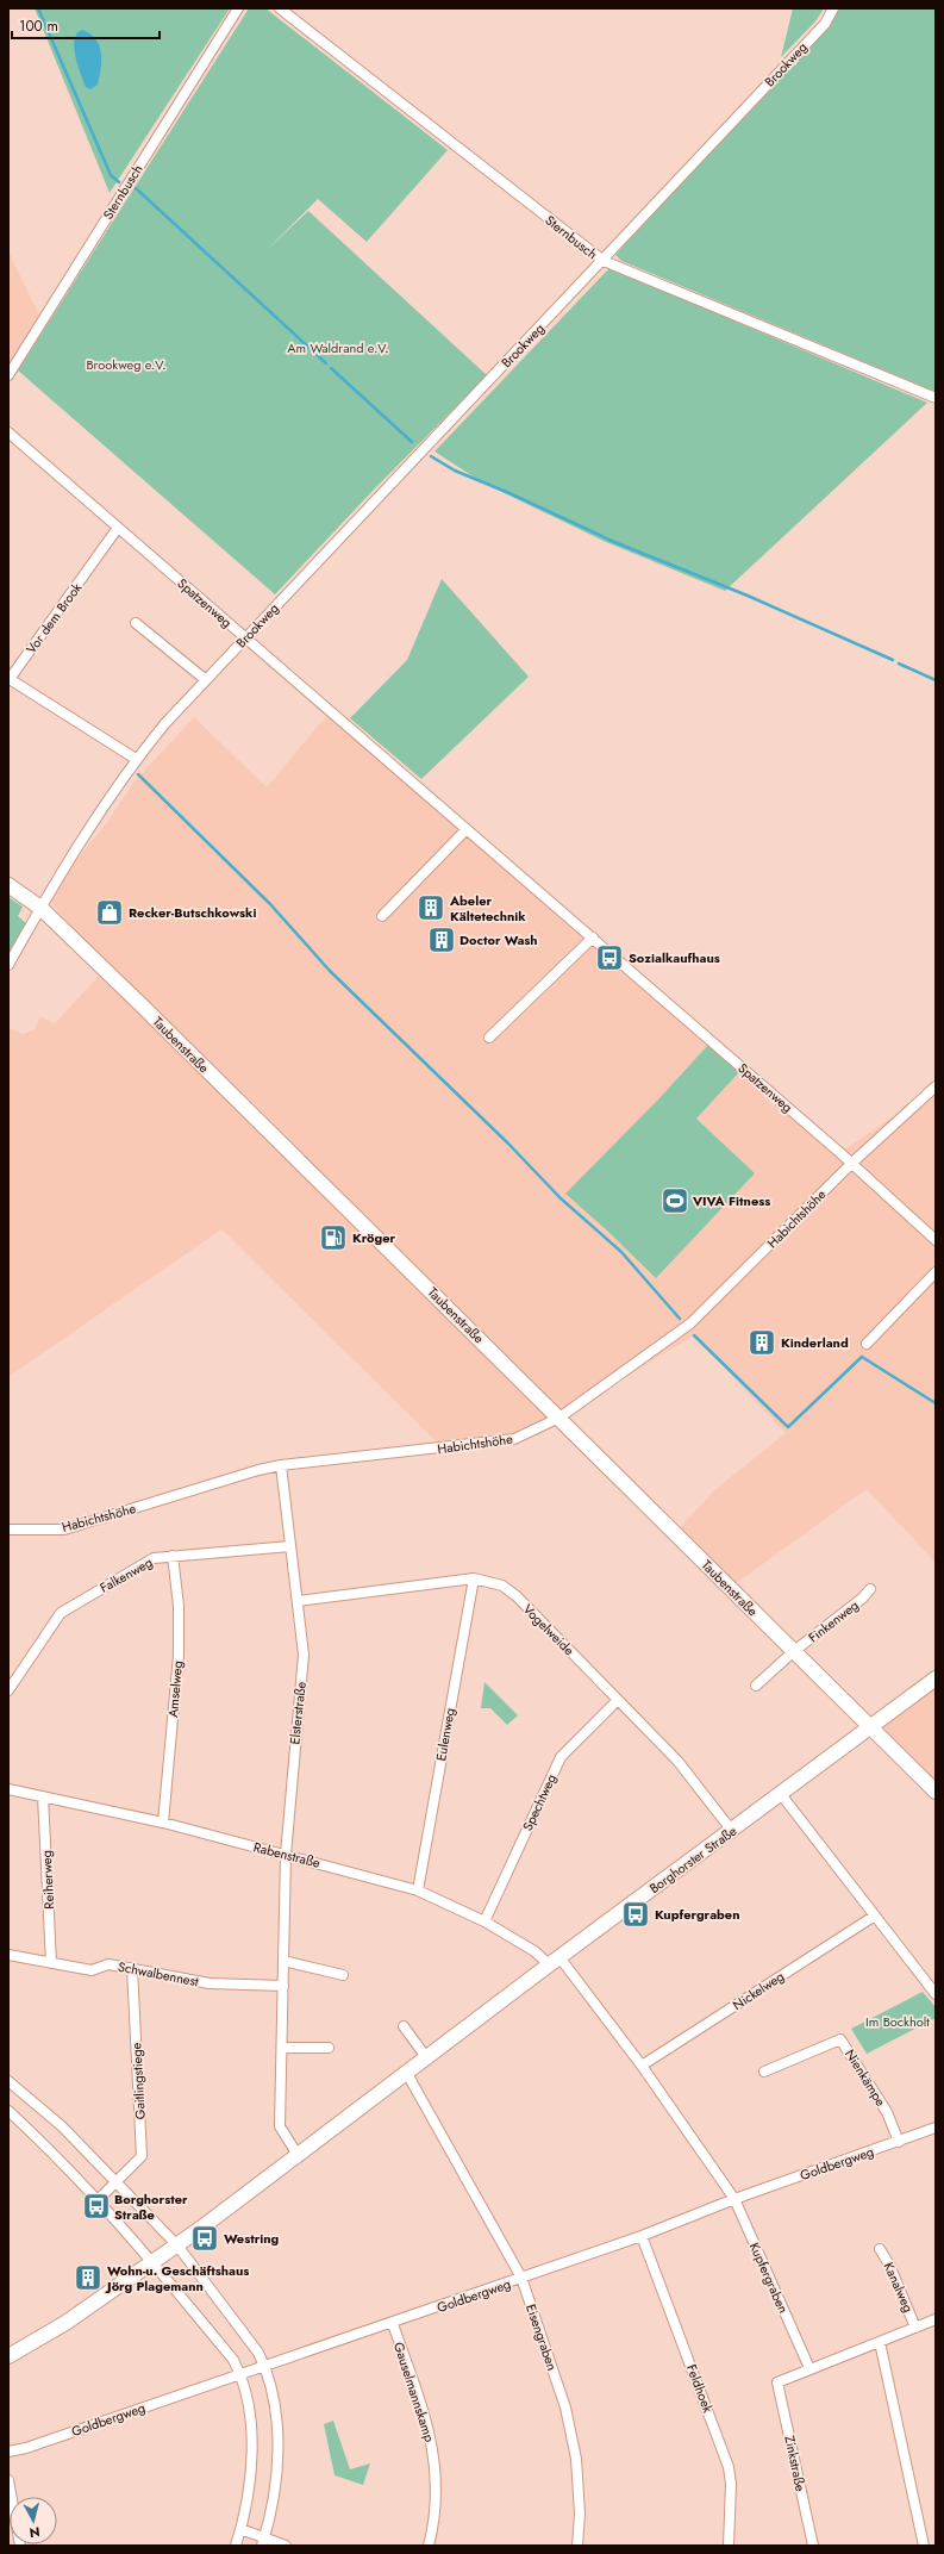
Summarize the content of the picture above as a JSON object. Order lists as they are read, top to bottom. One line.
{"streets":{"street":["Brookweg","Sternbusch","Spatzenweg","Vor dem Brook","Taubenstraße","Habichtshöhe","Falkenweg","Finkenweg","Vogelweide","Amselweg","Elsterstraße","Eulenweg","Spechtweg","Rabenstraße","Borghorster Straße","Reiherweg","Schwalbennest","Nickelweg","Nienkämpe","Gaitlingstiege","Goldbergweg","Kupfergraben","Kanalweg","Eisengraben","Feldhoek","Gauselmannskamp","Zinkstraße"]},"crossings":[["Brookweg","Sternbusch"],["Brookweg","Spatzenweg"],["Brookweg","Vor dem Brook"],["Brookweg","Taubenstraße"],["Spatzenweg","Vor dem Brook"],["Spatzenweg","Habichtshöhe"],["Taubenstraße","Habichtshöhe"],["Taubenstraße","Finkenweg"],["Taubenstraße","Borghorster Straße"],["Habichtshöhe","Elsterstraße"],["Falkenweg","Amselweg"],["Falkenweg","Elsterstraße"],["Vogelweide","Elsterstraße"],["Vogelweide","Eulenweg"],["Vogelweide","Spechtweg"],["Vogelweide","Borghorster Straße"],["Amselweg","Rabenstraße"],["Elsterstraße","Rabenstraße"],["Elsterstraße","Borghorster Straße"],["Elsterstraße","Schwalbennest"],["Eulenweg","Rabenstraße"],["Spechtweg","Rabenstraße"],["Rabenstraße","Borghorster Straße"],["Rabenstraße","Reiherweg"],["Rabenstraße","Kupfergraben"],["Borghorster Straße","Kupfergraben"],["Borghorster Straße","Eisengraben"],["Reiherweg","Schwalbennest"],["Schwalbennest","Gaitlingstiege"],["Nickelweg","Kupfergraben"],["Nienkämpe","Goldbergweg"],["Goldbergweg","Kupfergraben"],["Goldbergweg","Eisengraben"],["Goldbergweg","Feldhoek"],["Goldbergweg","Gauselmannskamp"],["Kupfergraben","Zinkstraße"]],"parks":["Am Waldrand e.V.","Brookweg e.V.","Im Bockholt"],"places":{"building":["Abeler Kältetechnik","Doctor Wash","Kinderland","Wohn-u. Geschäftshaus Jörg Plagemann"],"shop":["Recker-Butschkowski"],"bus stop":["Sozialkaufhaus","Kupfergraben","Borghorster Straße","Westring"],"sports":["VIVA Fitness"],"fuel station":["Kröger"]},"scale_bar":"100 m","north":"bottom"}
